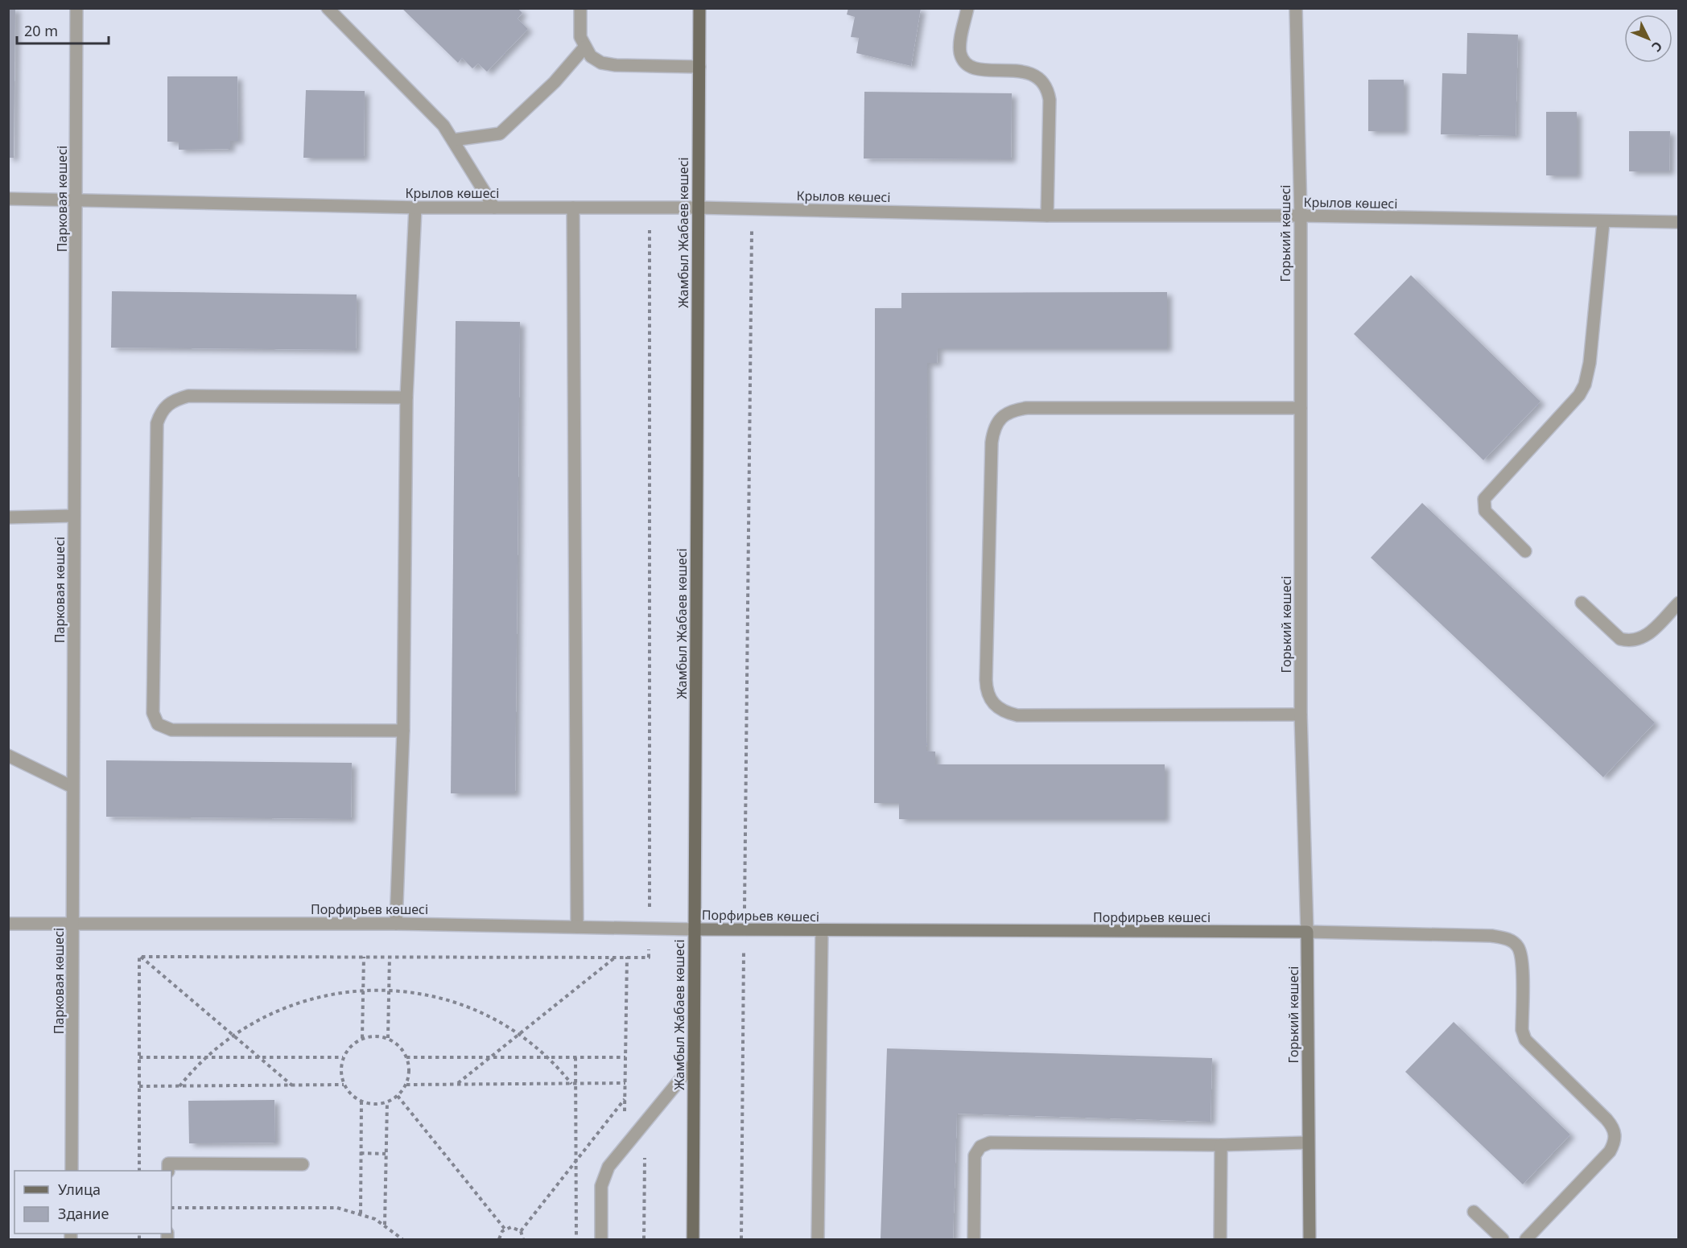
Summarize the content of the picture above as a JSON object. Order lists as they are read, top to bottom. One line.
{"streets":{"main road":["Жамбыл Жабаев көшесі"],"street":["Крылов көшесі","Парковая көшесі","Горький көшесі","Порфирьев көшесі"]},"crossings":[["Крылов көшесі","Парковая көшесі"],["Крылов көшесі","Жамбыл Жабаев көшесі"],["Крылов көшесі","Горький көшесі"],["Парковая көшесі","Порфирьев көшесі"],["Жамбыл Жабаев көшесі","Порфирьев көшесі"],["Горький көшесі","Порфирьев көшесі"]],"legend":["Улица","Здание"],"scale_bar":"20 m","north":"bottom right"}
